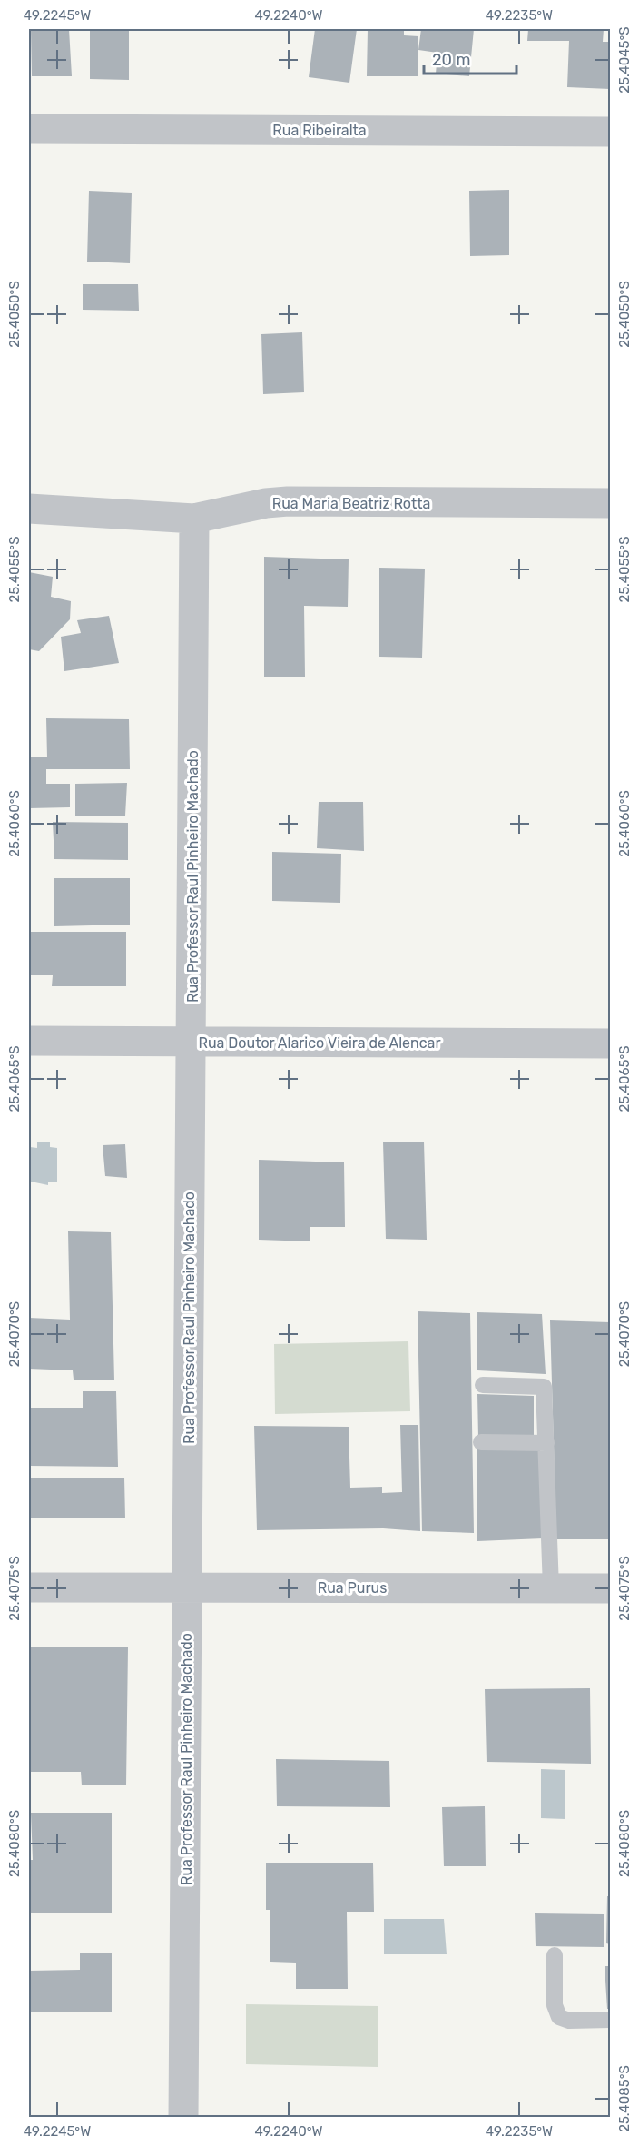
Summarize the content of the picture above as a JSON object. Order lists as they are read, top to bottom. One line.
{"streets":{"street":["Rua Ribeiralta","Rua Maria Beatriz Rotta","Rua Professor Raul Pinheiro Machado","Rua Doutor Alarico Vieira de Alencar","Rua Purus"]},"crossings":[["Rua Maria Beatriz Rotta","Rua Professor Raul Pinheiro Machado"],["Rua Professor Raul Pinheiro Machado","Rua Doutor Alarico Vieira de Alencar"],["Rua Professor Raul Pinheiro Machado","Rua Purus"]],"scale_bar":"20 m","coordinates":["49.2245°W","49.2240°W","49.2235°W","25.4045°S","25.4050°S","25.4055°S","25.4060°S","25.4065°S","25.4070°S","25.4075°S","25.4080°S","25.4085°S"]}
